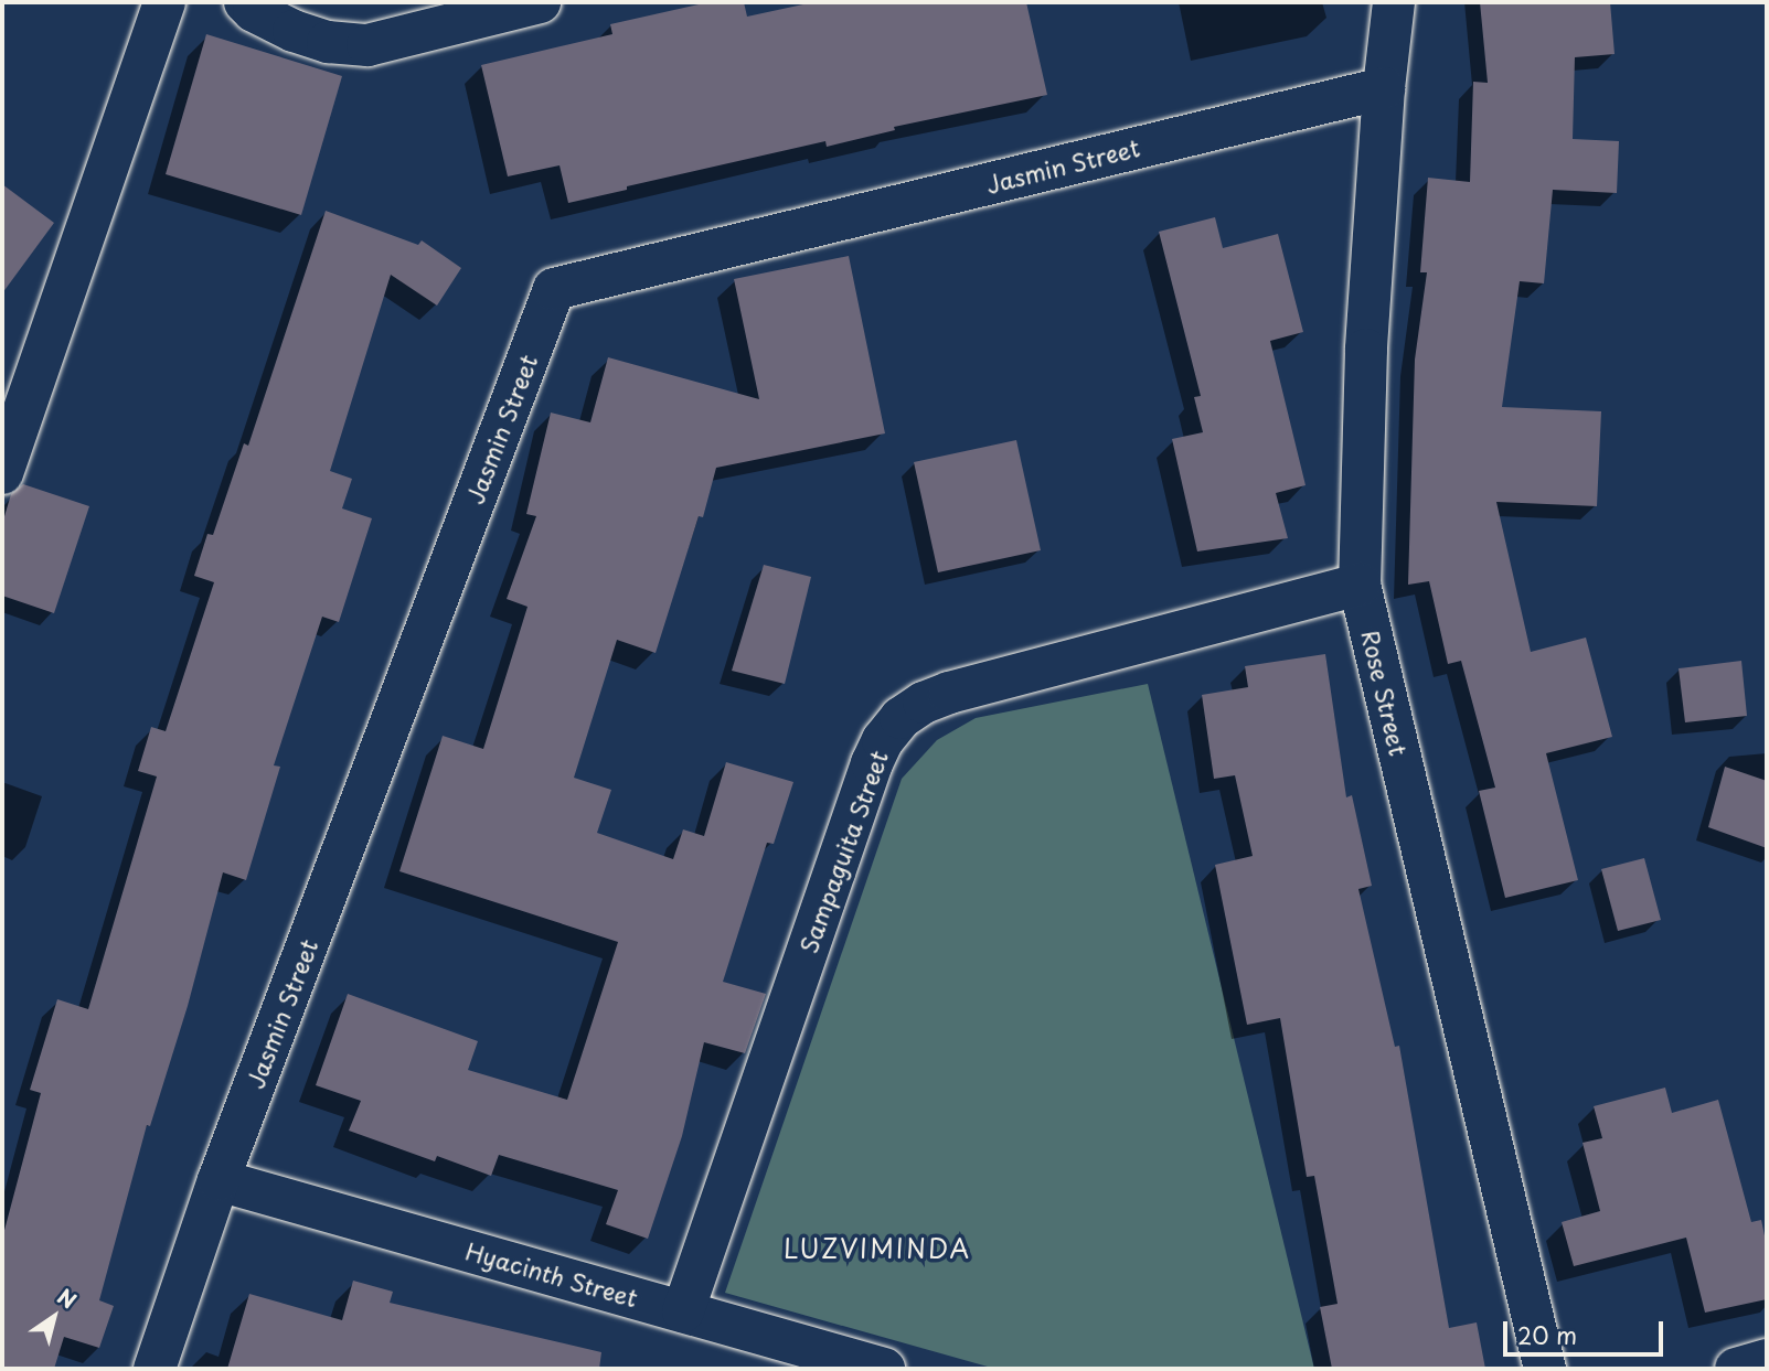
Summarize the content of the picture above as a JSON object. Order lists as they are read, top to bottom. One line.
{"streets":{"street":["Jasmin Street","Rose Street","Sampaguita Street","Hyacinth Street"]},"crossings":[["Jasmin Street","Rose Street"],["Jasmin Street","Hyacinth Street"],["Rose Street","Sampaguita Street"],["Sampaguita Street","Hyacinth Street"]],"districts":["LUZVIMINDA"],"scale_bar":"20 m","north":"top right"}
